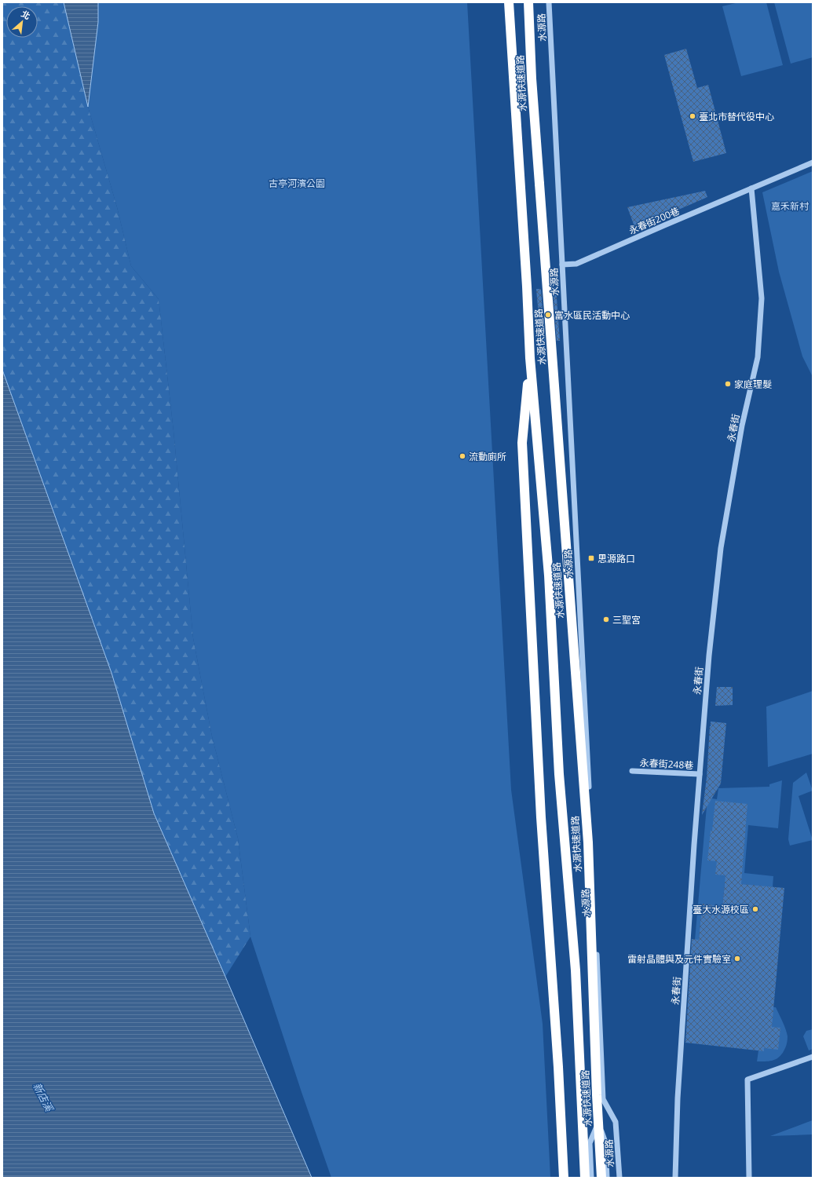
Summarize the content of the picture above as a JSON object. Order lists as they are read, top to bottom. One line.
{"streets":{"highway":["水源快速道路"],"street":["水源路","永春街200巷","永春街","永春街248巷"]},"crossings":[["水源路","永春街200巷"],["永春街200巷","永春街"],["永春街","永春街248巷"]],"water":["新店溪"],"parks":["古亭河濱公園","嘉禾新村"],"places":{"other":["臺北市替代役中心","富水區民活動中心","家庭理髮","流動廁所","三聖宮","臺大水源校區","雷射晶體與及元件實驗室"],"transit":["思源路口"]},"north":"top right"}
